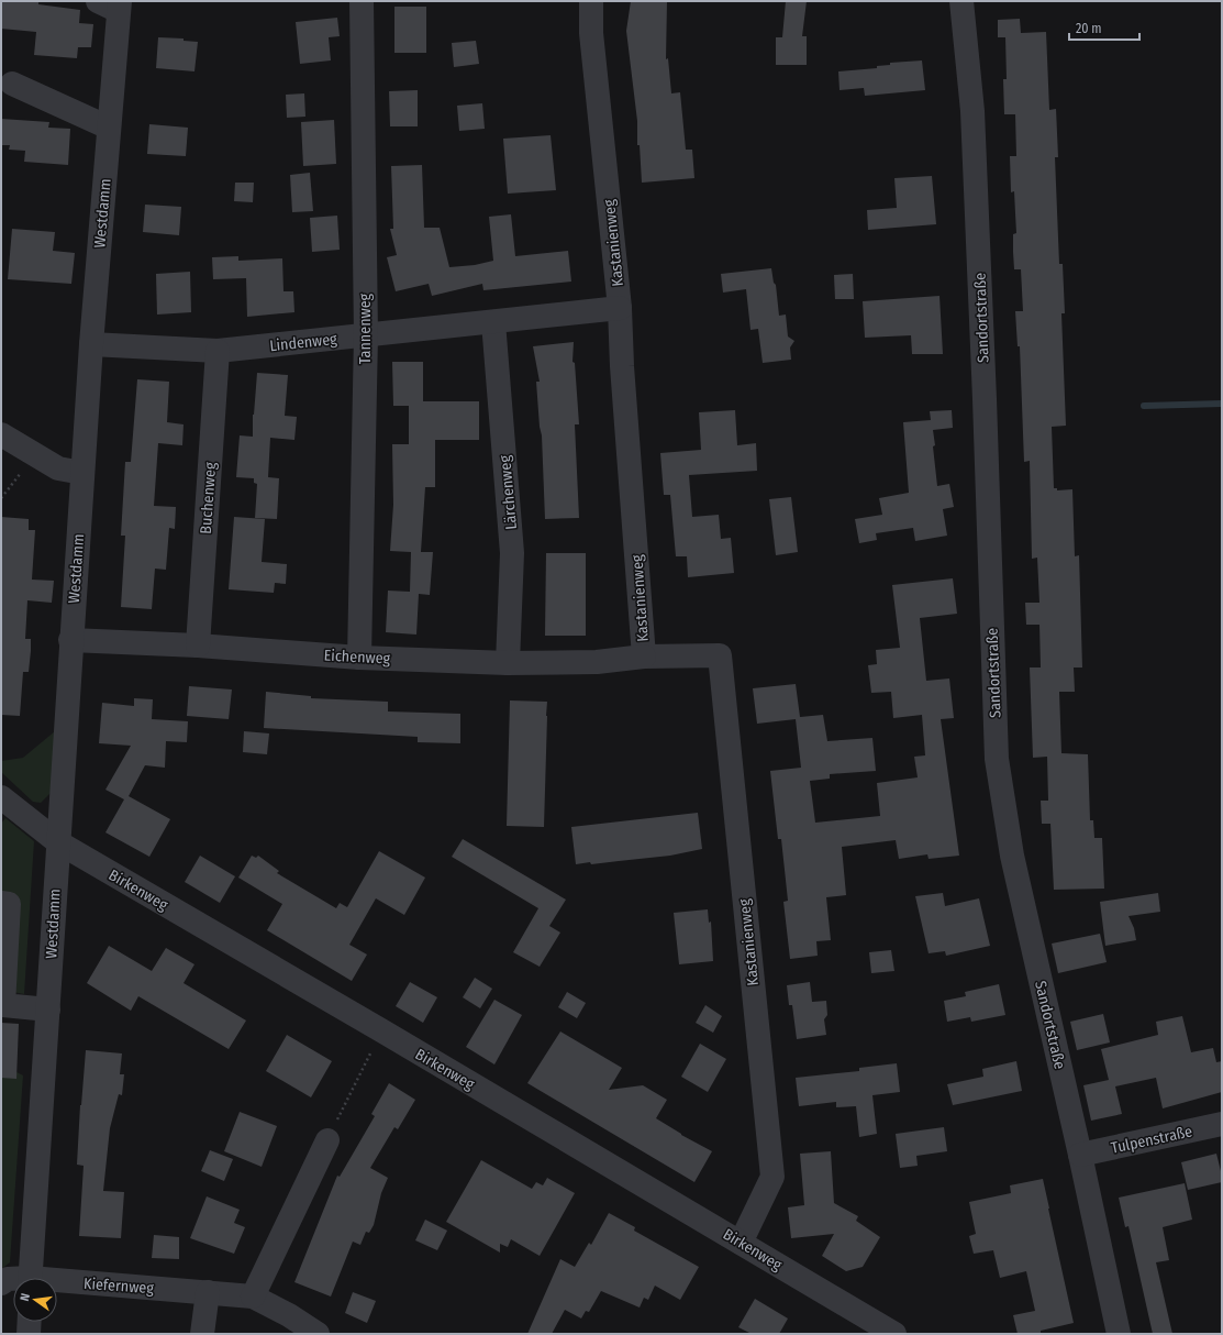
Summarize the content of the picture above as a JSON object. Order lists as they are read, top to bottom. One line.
{"streets":{"street":["Westdamm","Kastanienweg","Sandortstraße","Tannenweg","Lindenweg","Lärchenweg","Buchenweg","Eichenweg","Birkenweg","Tulpenstraße","Kiefernweg"]},"crossings":[["Westdamm","Lindenweg"],["Westdamm","Eichenweg"],["Westdamm","Birkenweg"],["Kastanienweg","Lindenweg"],["Kastanienweg","Eichenweg"],["Kastanienweg","Birkenweg"],["Sandortstraße","Tulpenstraße"],["Tannenweg","Lindenweg"],["Tannenweg","Eichenweg"],["Lindenweg","Lärchenweg"],["Lindenweg","Buchenweg"],["Lärchenweg","Eichenweg"],["Buchenweg","Eichenweg"]],"scale_bar":"20 m","north":"left"}
